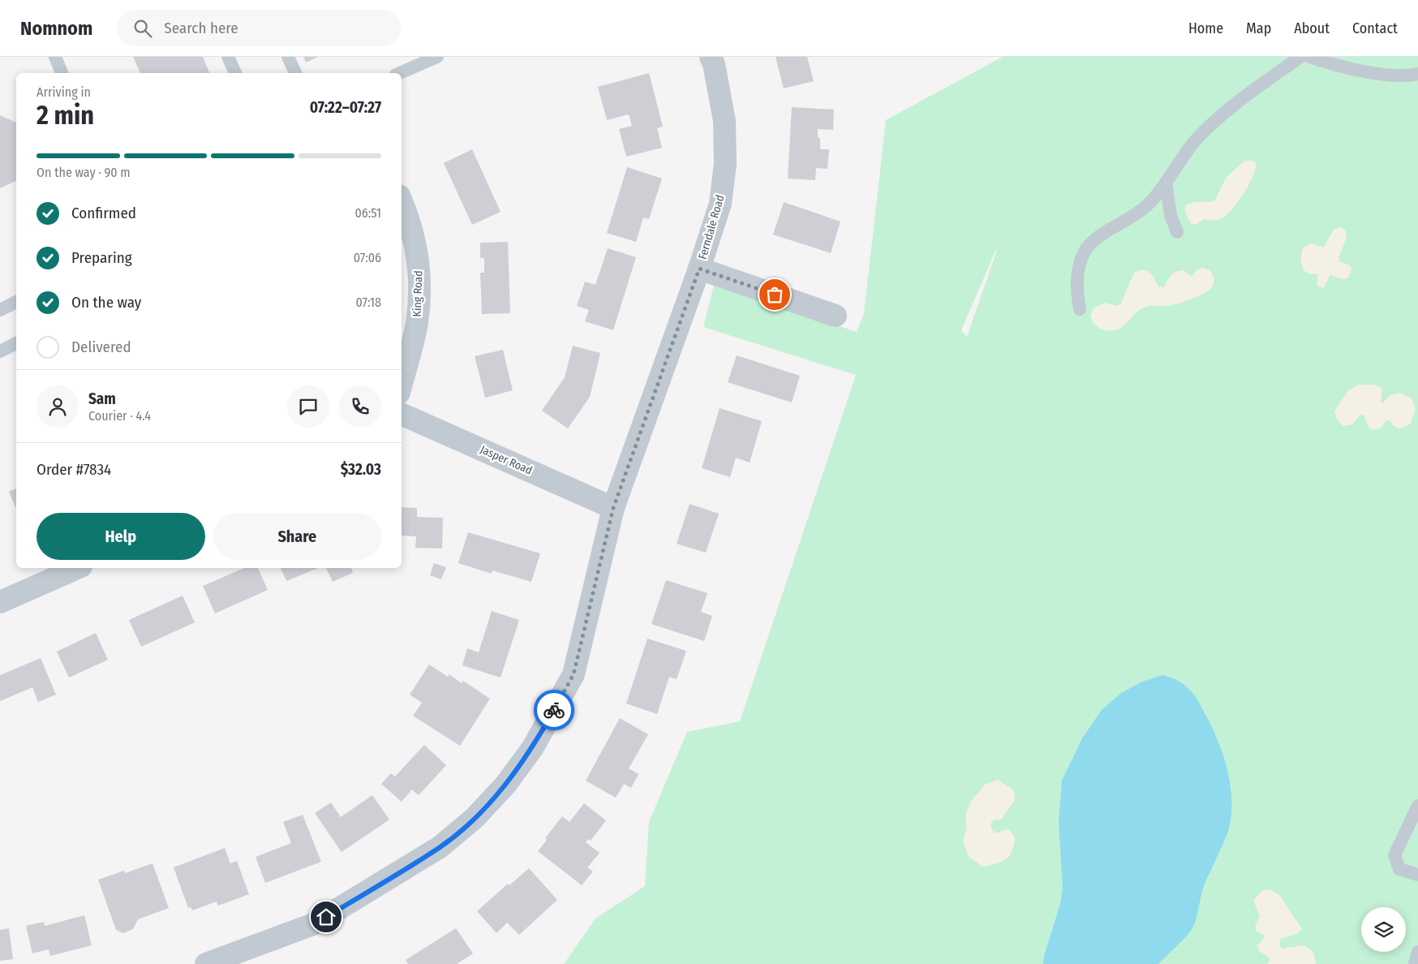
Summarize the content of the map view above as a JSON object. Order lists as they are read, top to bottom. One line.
{"streets":{"street":["Ferndale Road","King Road","Jasper Road"]},"crossings":[["Ferndale Road","Jasper Road"]],"page":{"header":"Nomnom","search":"Search here","nav":["Home","Map","About","Contact"],"heading":["2 min","Arriving in","07:22–07:27"],"panel":["Sam","Courier · 4.4","Order #7834","$32.03"],"bar":"On the way · 90 m","list":[["Confirmed","06:51"],["Preparing","07:06"],["On the way","07:18"],"Delivered"],"buttons":["Help","Share"]}}
